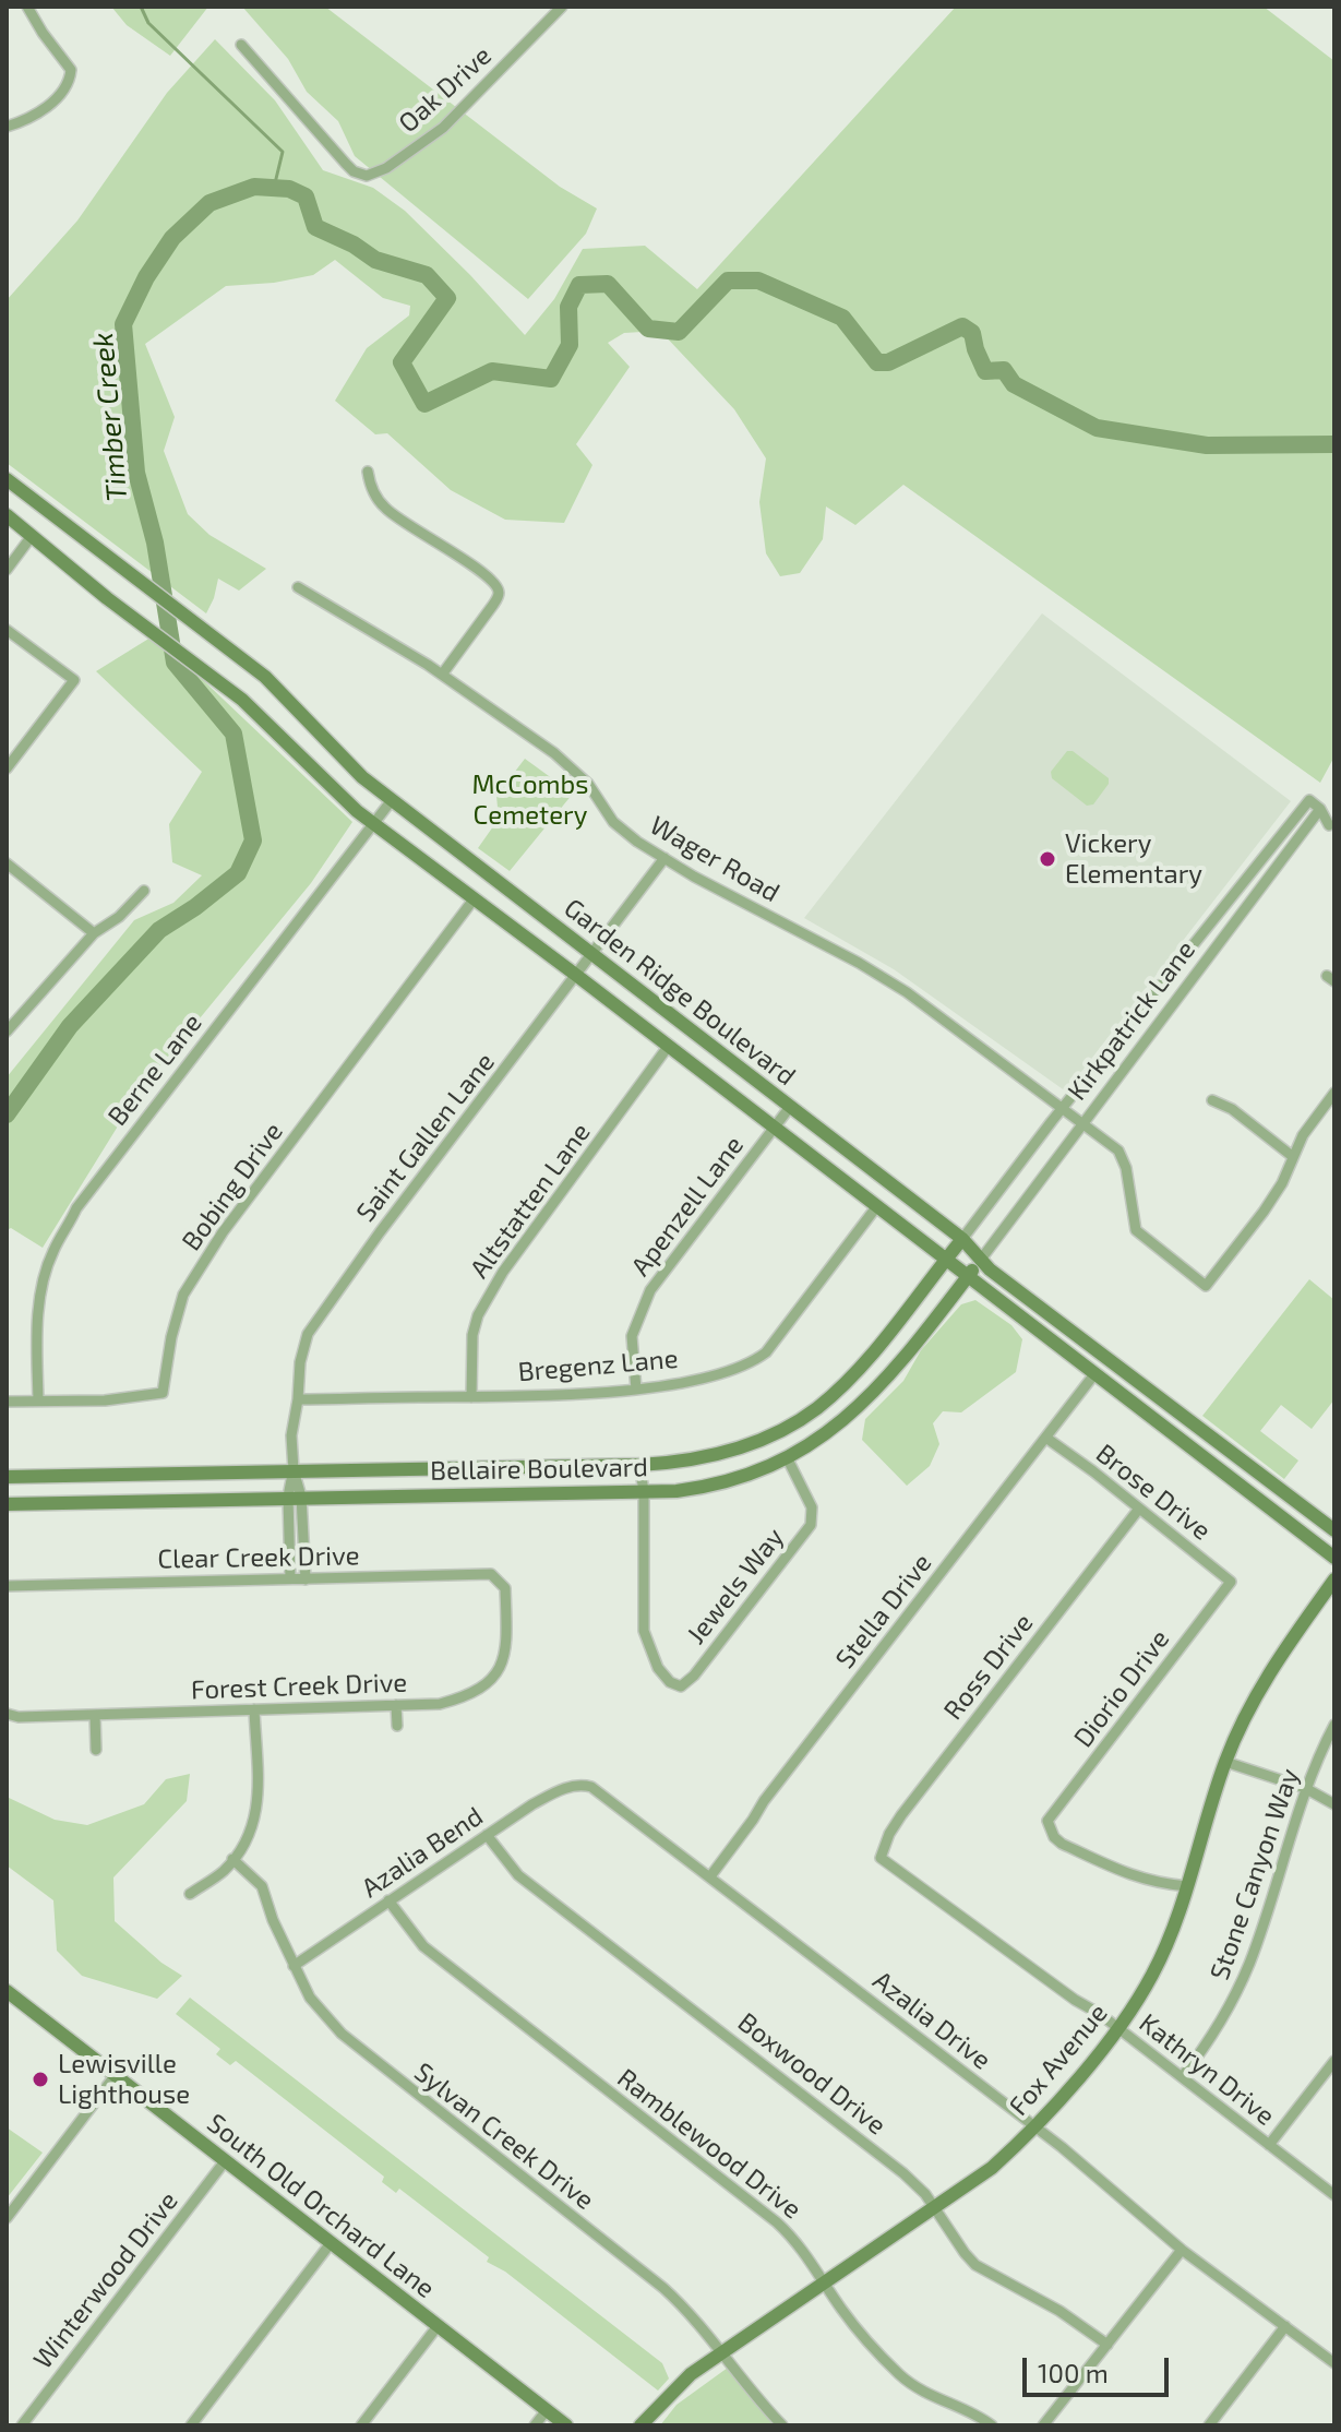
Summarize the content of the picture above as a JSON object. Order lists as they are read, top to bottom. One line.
{"streets":{"main road":["Garden Ridge Boulevard","Bellaire Boulevard","Fox Avenue","South Old Orchard Lane"],"street":["Oak Drive","Wager Road","Kirkpatrick Lane","Berne Lane","Saint Gallen Lane","Bobing Drive","Altstatten Lane","Apenzell Lane","Bregenz Lane","Brose Drive","Clear Creek Drive","Jewels Way","Stella Drive","Ross Drive","Forest Creek Drive","Diorio Drive","Azalia Bend","Stone Canyon Way","Azalia Drive","Kathryn Drive","Boxwood Drive","Sylvan Creek Drive","Ramblewood Drive","Winterwood Drive"]},"crossings":[["Wager Road","Kirkpatrick Lane"],["Wager Road","Saint Gallen Lane"],["Garden Ridge Boulevard","Kirkpatrick Lane"],["Garden Ridge Boulevard","Berne Lane"],["Garden Ridge Boulevard","Saint Gallen Lane"],["Garden Ridge Boulevard","Bobing Drive"],["Garden Ridge Boulevard","Altstatten Lane"],["Garden Ridge Boulevard","Apenzell Lane"],["Garden Ridge Boulevard","Bregenz Lane"],["Garden Ridge Boulevard","Bellaire Boulevard"],["Garden Ridge Boulevard","Stella Drive"],["Kirkpatrick Lane","Bellaire Boulevard"],["Berne Lane","Bobing Drive"],["Saint Gallen Lane","Bregenz Lane"],["Saint Gallen Lane","Bellaire Boulevard"],["Altstatten Lane","Bregenz Lane"],["Apenzell Lane","Bregenz Lane"],["Bellaire Boulevard","Jewels Way"],["Brose Drive","Stella Drive"],["Brose Drive","Ross Drive"],["Brose Drive","Diorio Drive"],["Clear Creek Drive","Forest Creek Drive"],["Stella Drive","Azalia Drive"],["Ross Drive","Kathryn Drive"],["Diorio Drive","Fox Avenue"],["Azalia Bend","Azalia Drive"],["Azalia Bend","Boxwood Drive"],["Azalia Bend","Sylvan Creek Drive"],["Azalia Bend","Ramblewood Drive"],["Stone Canyon Way","Kathryn Drive"],["Azalia Drive","Fox Avenue"],["Fox Avenue","Kathryn Drive"],["Fox Avenue","Boxwood Drive"],["Fox Avenue","Sylvan Creek Drive"],["Fox Avenue","Ramblewood Drive"],["South Old Orchard Lane","Winterwood Drive"]],"water":["Timber Creek"],"parks":["McCombs Cemetery"],"places":["Vickery Elementary","Lewisville Lighthouse"],"scale_bar":"100 m"}
